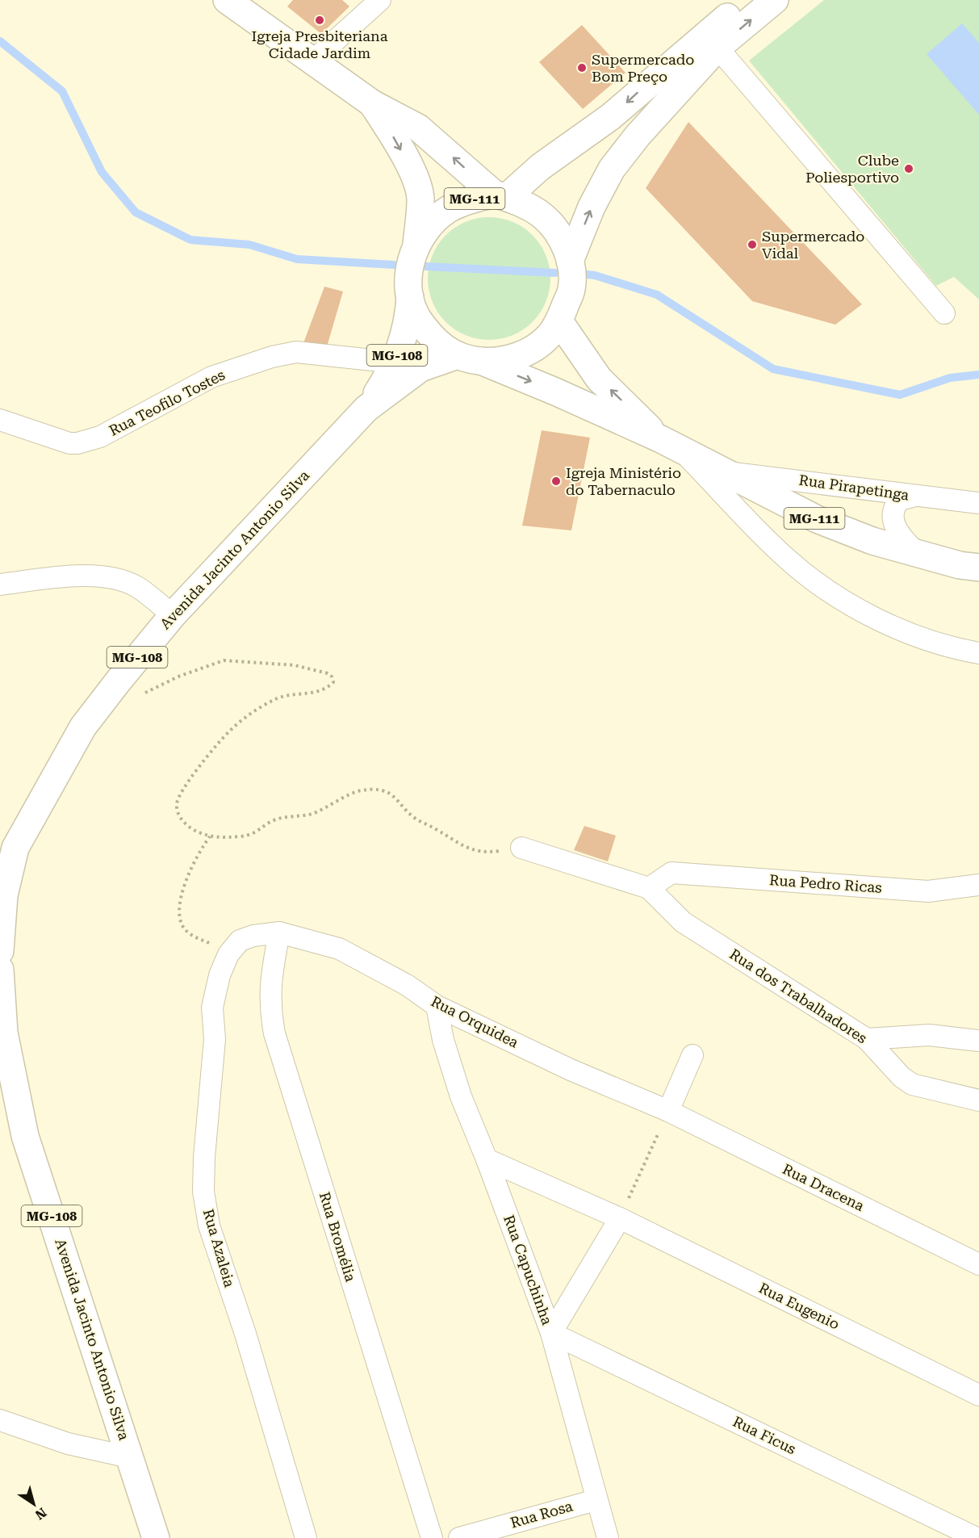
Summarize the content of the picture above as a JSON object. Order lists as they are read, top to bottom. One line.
{"streets":{"main road":["MG-111","MG-108","Avenida Jacinto Antonio Silva"],"street":["Rua Teofilo Tostes","Rua Pirapetinga","Rua Pedro Ricas","Rua dos Trabalhadores","Rua Orquidea","Rua Dracena","Rua Bromélia","Rua Azaleia","Rua Capuchinha","Rua Eugenio","Rua Ficus","Rua Rosa"]},"crossings":[["MG-111","MG-108"],["MG-111","Rua Pirapetinga"],["MG-108","Rua Teofilo Tostes"],["MG-108","Avenida Jacinto Antonio Silva"],["Rua Pedro Ricas","Rua dos Trabalhadores"],["Rua Orquidea","Rua Dracena"],["Rua Orquidea","Rua Bromélia"],["Rua Orquidea","Rua Azaleia"],["Rua Orquidea","Rua Capuchinha"],["Rua Capuchinha","Rua Eugenio"],["Rua Capuchinha","Rua Ficus"],["Rua Capuchinha","Rua Rosa"]],"places":["Igreja Presbiteriana Cidade Jardim","Supermercado Bom Preço","Clube Poliesportivo","Supermercado Vidal","Igreja Ministério do Tabernaculo"],"north":"bottom right"}
